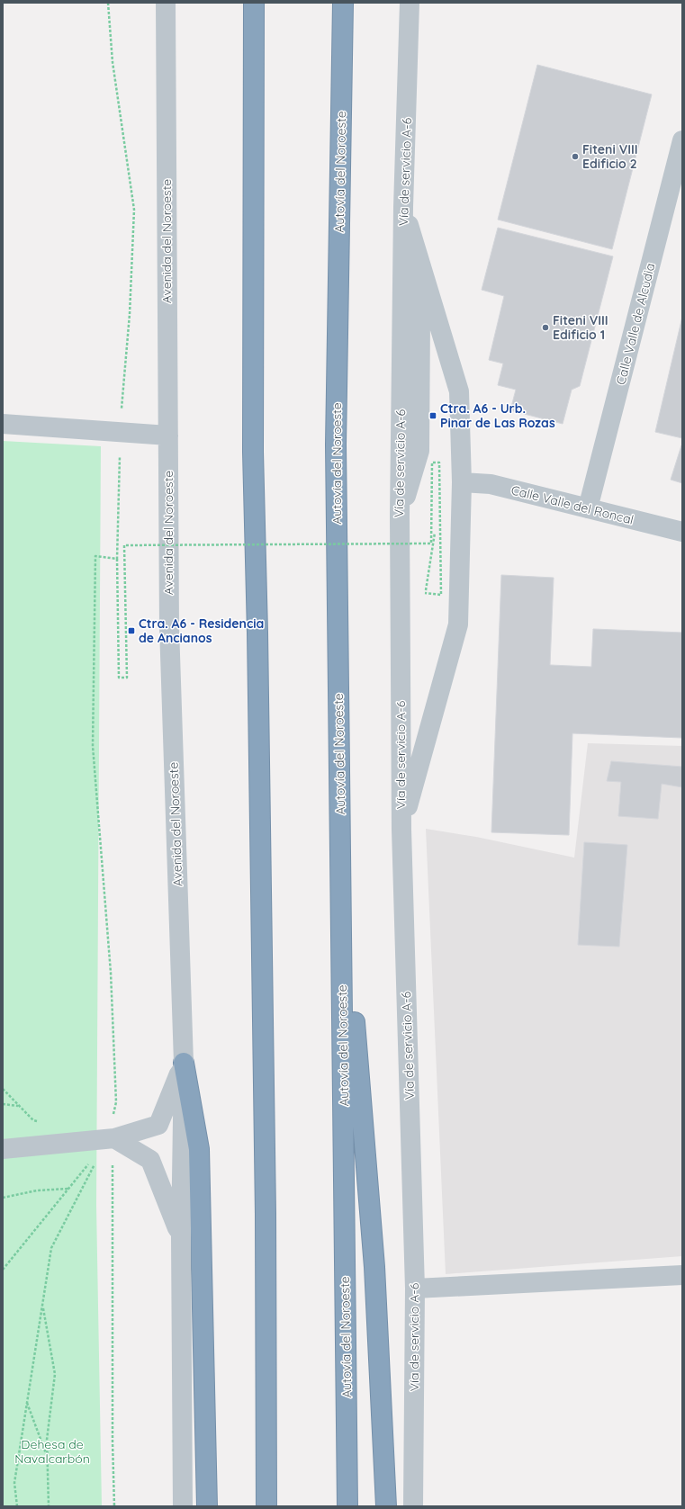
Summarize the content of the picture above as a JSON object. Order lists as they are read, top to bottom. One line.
{"streets":{"highway":["Autovía del Noroeste"],"street":["Vía de servicio A-6","Avenida del Noroeste","Calle Valle de Alcudia","Calle Valle del Roncal"]},"crossings":[["Calle Valle de Alcudia","Calle Valle del Roncal"]],"parks":["Dehesa de Navalcarbón"],"places":{"other":["Fiteni VIII Edificio 2","Fiteni VIII Edificio 1"],"transit":["Ctra. A6 - Urb. Pinar de Las Rozas","Ctra. A6 - Residencia de Ancianos"]}}
